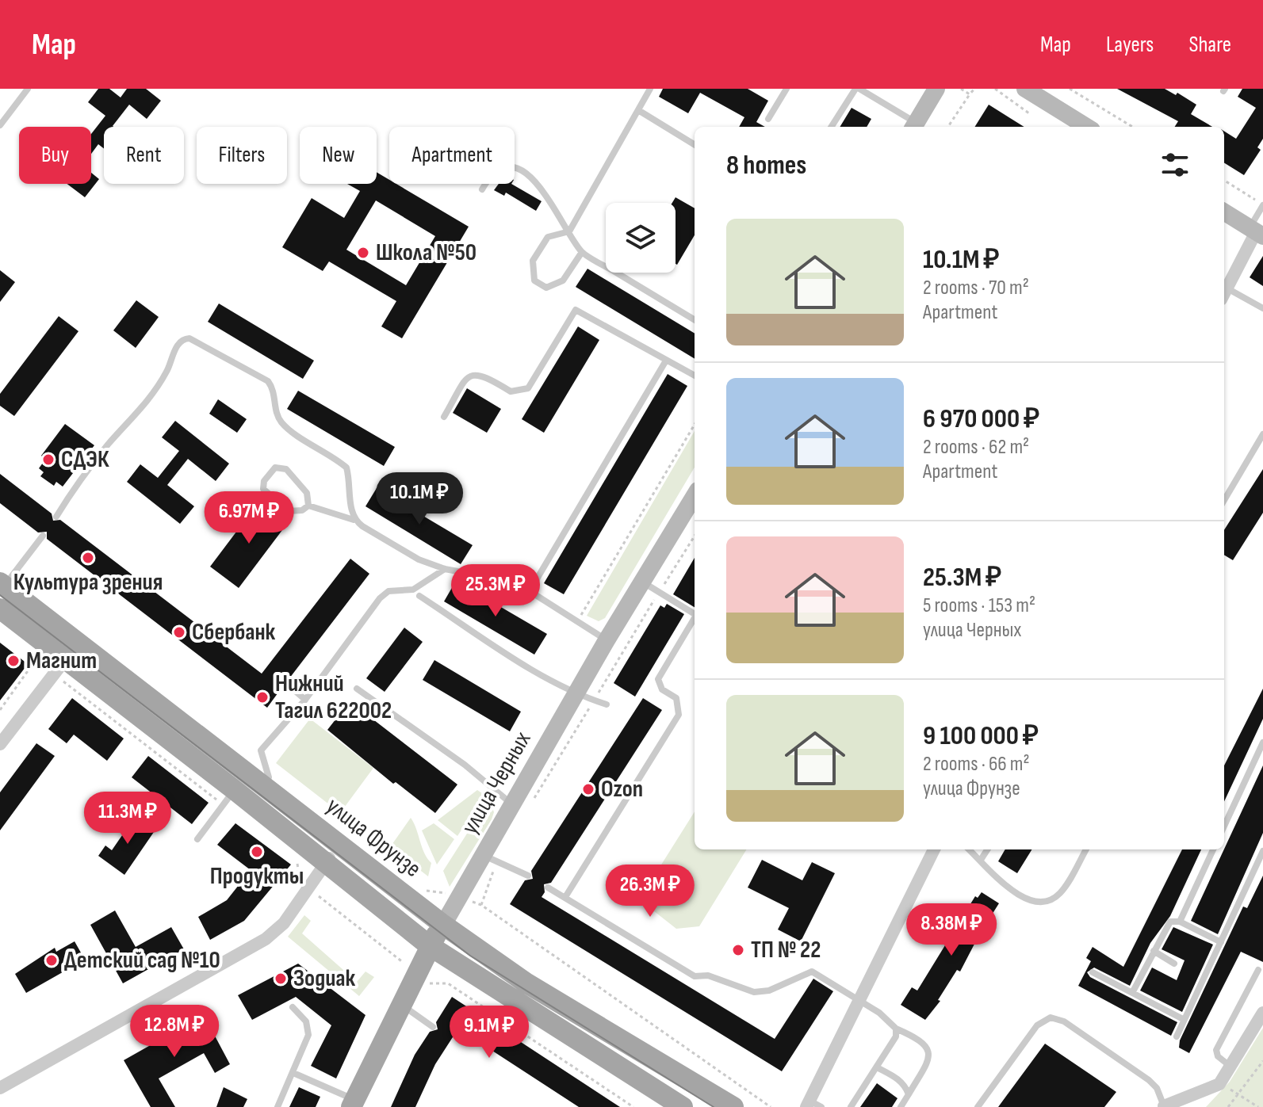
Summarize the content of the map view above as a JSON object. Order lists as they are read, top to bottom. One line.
{"streets":{"main road":["улица Черных","улица Фрунзе"]},"crossings":[["улица Черных","улица Фрунзе"]],"places":["Школа №50","СДЭК","Культура зрения","Сбербанк","Магнит","Нижний Тагил 622002","Ozon","Продукты","ТП № 22","Детский сад №10","Зодиак"],"page":{"header":"Map","nav":["Map","Layers","Share"],"chip":["Buy","Rent","Filters","New","Apartment"],"heading":"8 homes","list":[{"name":"10.1M ₽","note":"2 rooms · 70 m² · Apartment"},{"name":"6 970 000 ₽","note":"2 rooms · 62 m² · Apartment"},{"name":"25.3M ₽","note":"5 rooms · 153 m² · улица Черных"},{"name":"9 100 000 ₽","note":"2 rooms · 66 m² · улица Фрунзе"}],"price":["10.1M ₽","6.97M ₽","25.3M ₽","11.3M ₽","26.3M ₽","8.38M ₽","12.8M ₽","9.1M ₽"]}}
